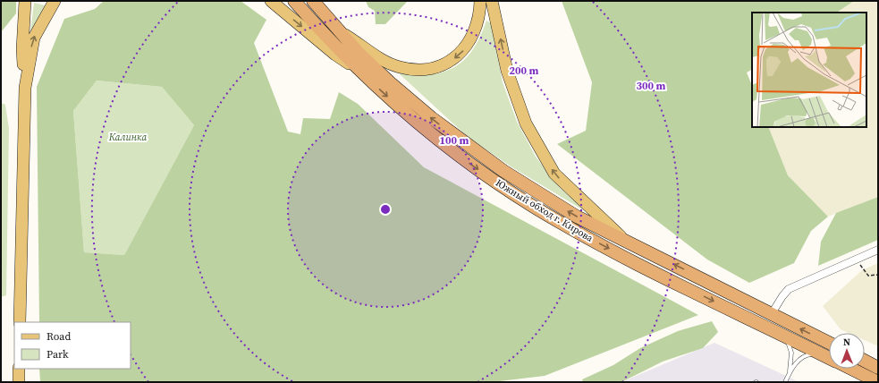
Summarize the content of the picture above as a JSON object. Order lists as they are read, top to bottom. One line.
{"streets":{"highway":["Южный обход г. Кирова"]},"parks":["Калинка"],"legend":["Road","Park"],"north":"top","rings":["200 m","300 m","100 m"]}
